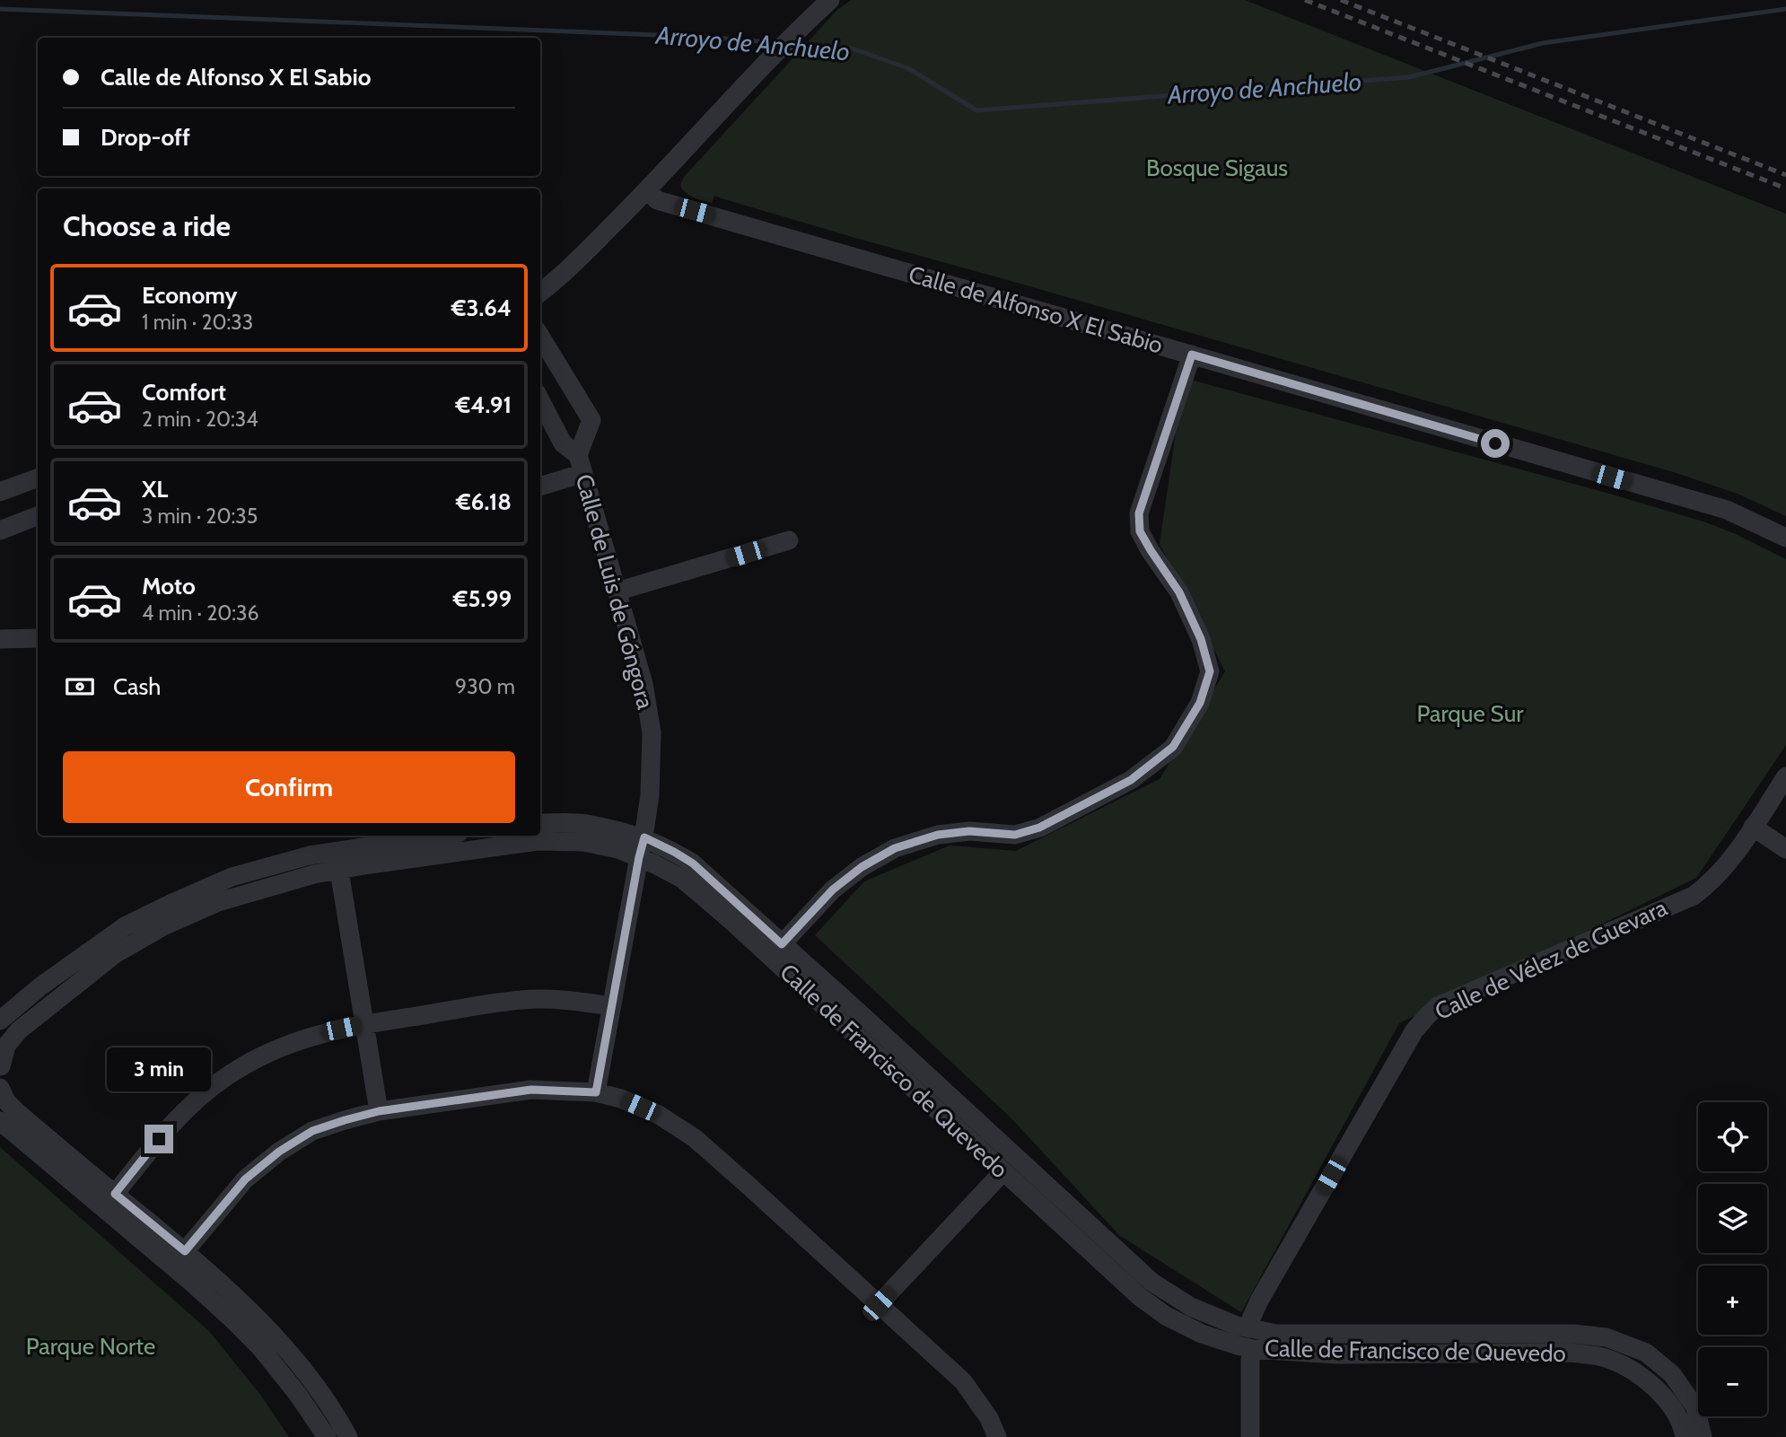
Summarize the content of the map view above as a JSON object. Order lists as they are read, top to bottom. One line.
{"streets":{"street":["Calle de Alfonso X El Sabio","Calle de Luis de Góngora","Calle de Vélez de Guevara","Calle de Francisco de Quevedo"]},"crossings":[["Calle de Luis de Góngora","Calle de Francisco de Quevedo"],["Calle de Vélez de Guevara","Calle de Francisco de Quevedo"]],"water":["Arroyo de Anchuelo"],"parks":["Bosque Sigaus","Parque Sur","Parque Norte"],"page":{"banner":["Calle de Alfonso X El Sabio","Drop-off"],"heading":"Choose a ride","list":[{"name":"Economy","note":"1 min · 20:33","value":"€3.64"},{"name":"Comfort","note":"2 min · 20:34","value":"€4.91"},{"name":"XL","note":"3 min · 20:35","value":"€6.18"},{"name":"Moto","note":"4 min · 20:36","value":"€5.99"}],"pay":["Cash","930 m"],"buttons":"Confirm","bubble":"3 min","map_buttons":["+","−"]}}
